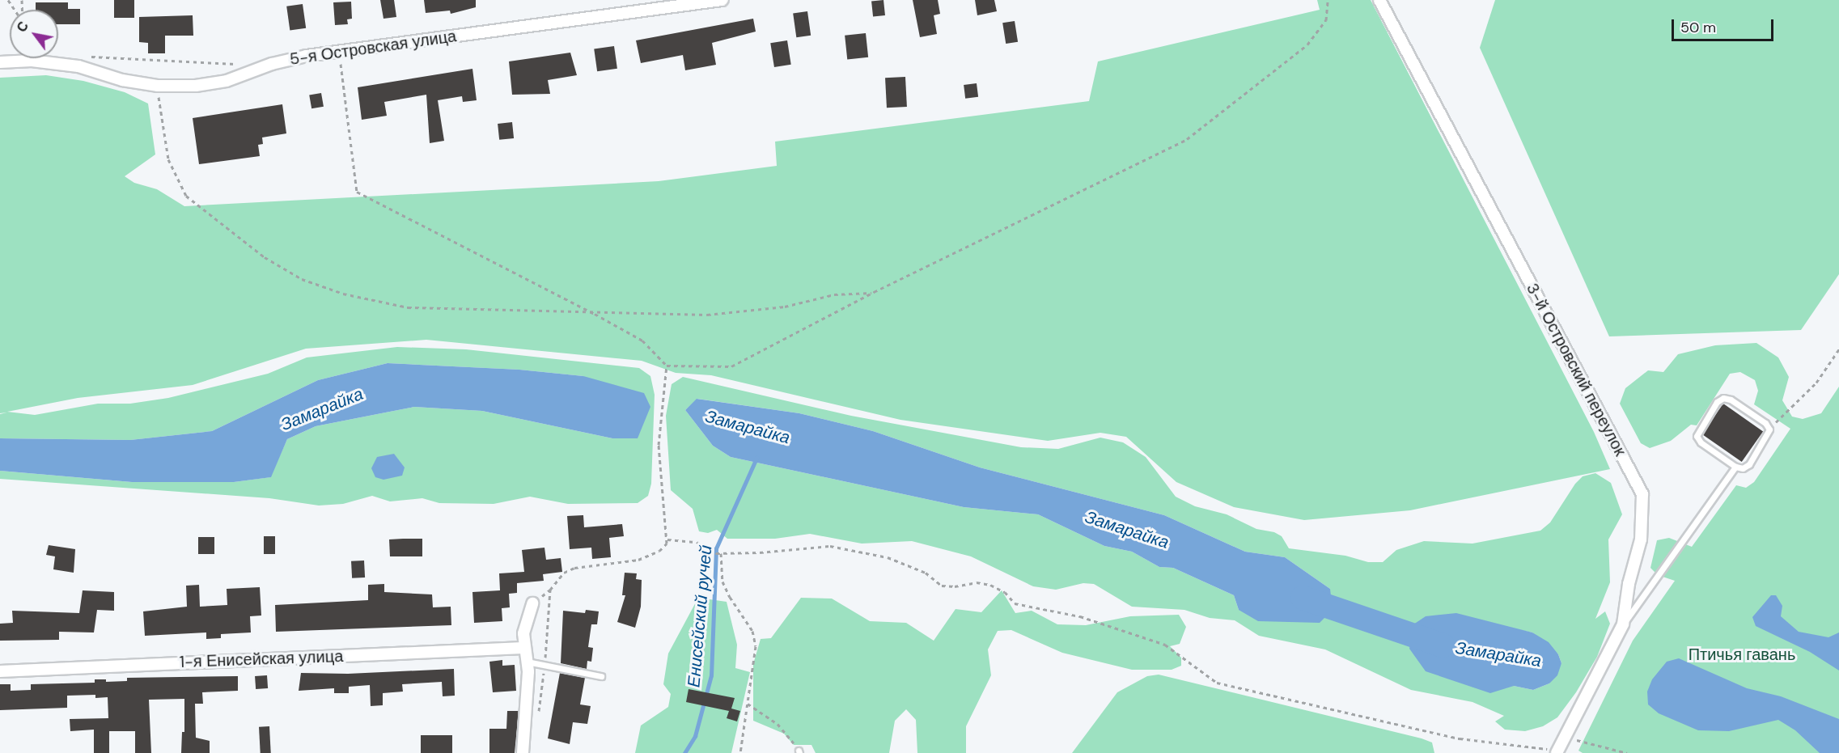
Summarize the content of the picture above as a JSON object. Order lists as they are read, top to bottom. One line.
{"streets":{"street":["5-я Островская улица","3-й Островский переулок","1-я Енисейская улица"]},"water":["Замарайка","Енисейский ручей"],"parks":["Птичья гавань"],"scale_bar":"50 m","north":"top left"}
